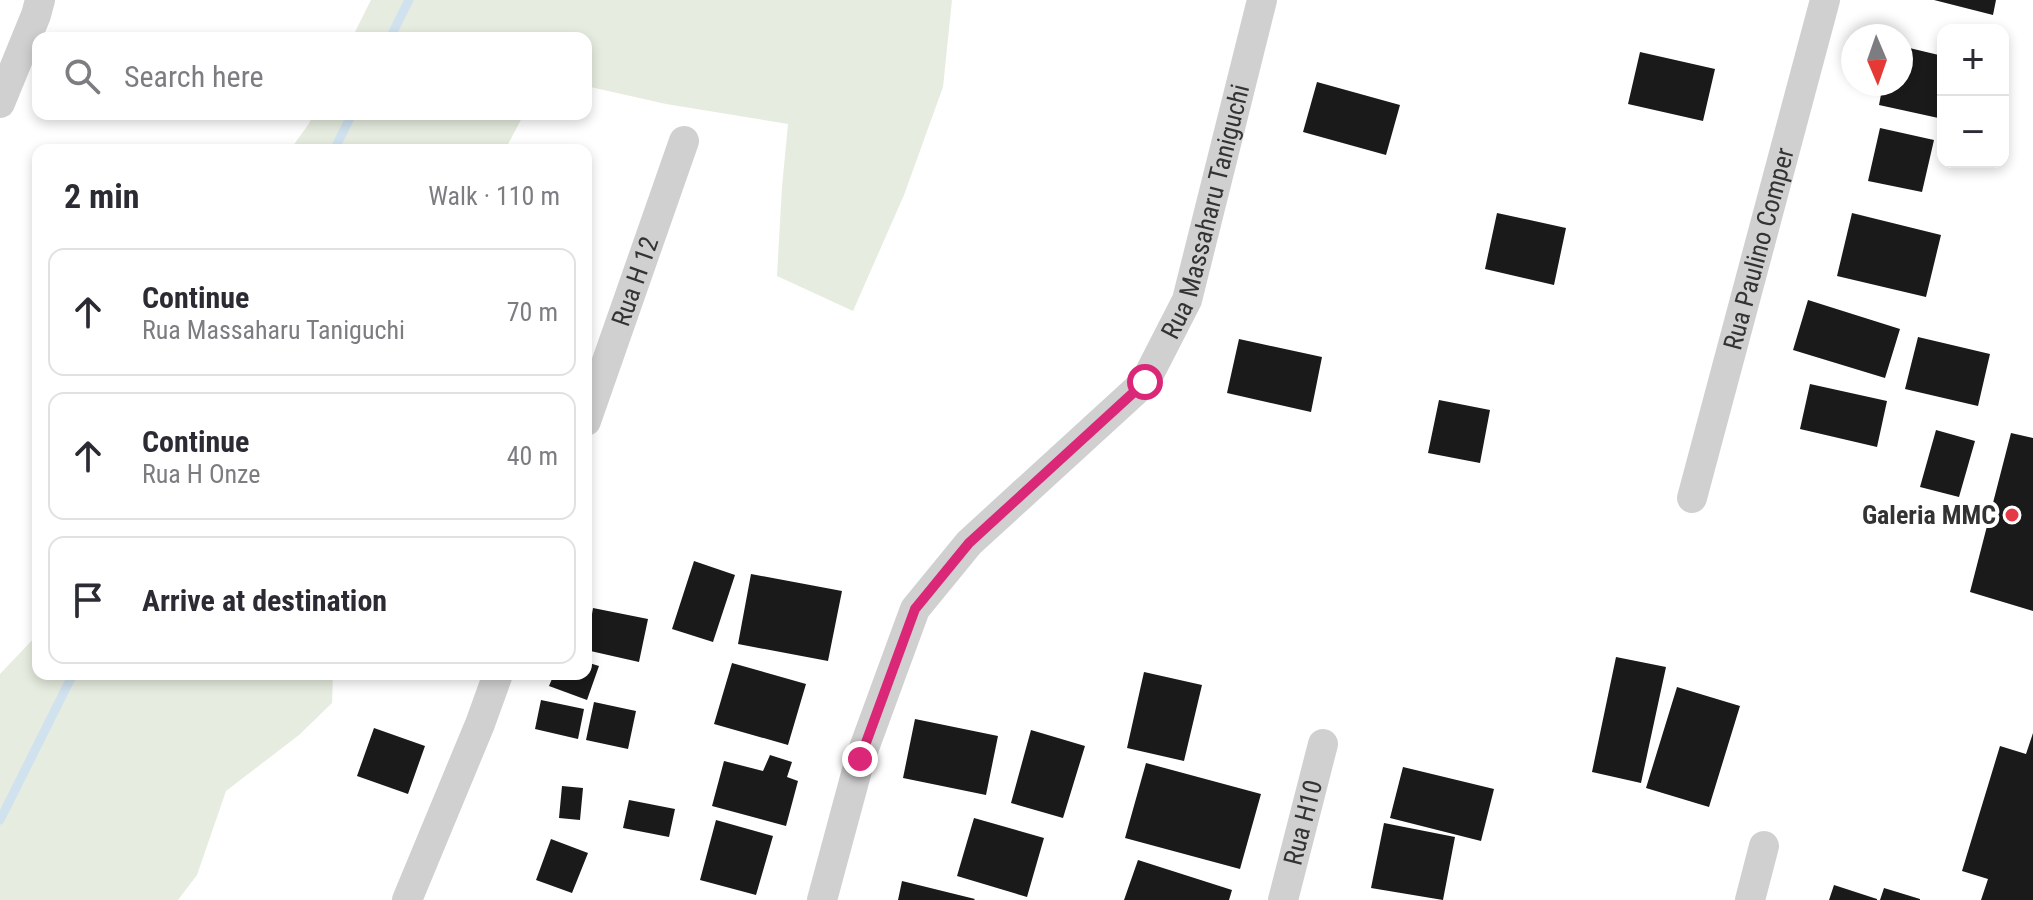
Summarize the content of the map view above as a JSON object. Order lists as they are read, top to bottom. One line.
{"streets":{"street":["Rua Massaharu Taniguchi","Rua Paulino Comper","Rua H 12","Rua H10"]},"places":["Galeria MMC"],"north":"bottom","page":{"map_buttons":["+","−"],"search":"Search here","heading":["2 min","Walk · 110 m"],"list":[["Continue","Rua Massaharu Taniguchi","70 m"],["Continue","Rua H Onze","40 m"],"Arrive at destination"]}}
